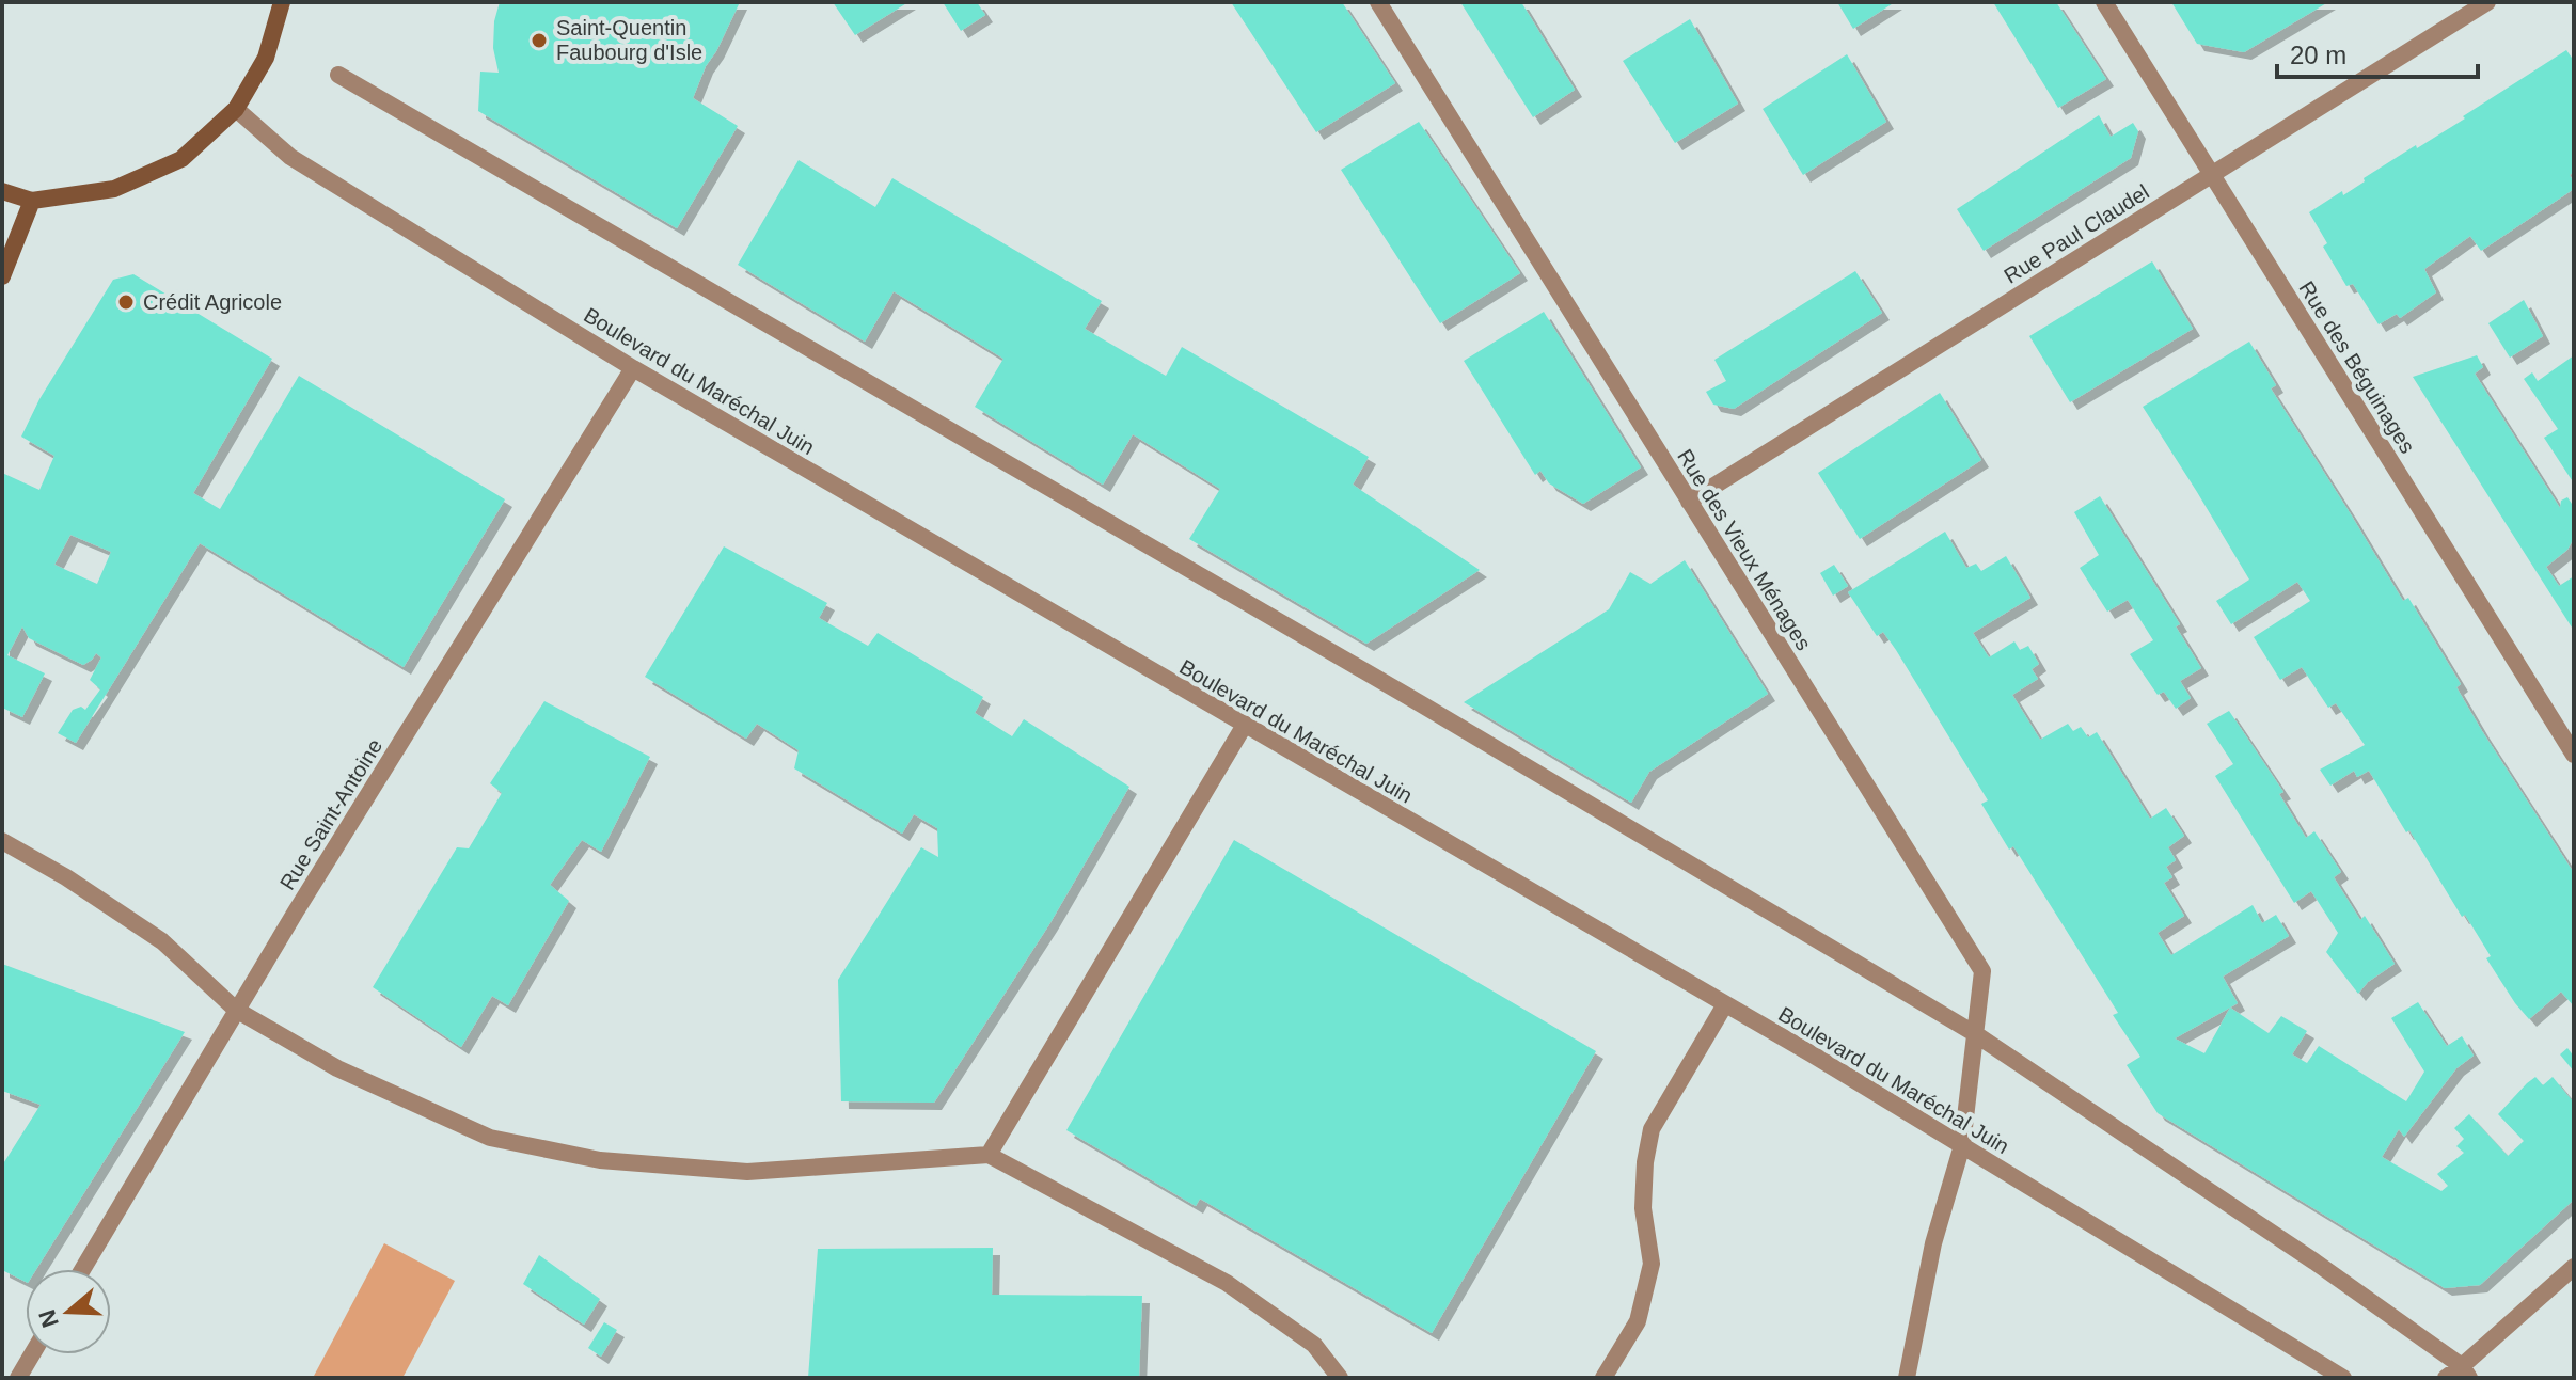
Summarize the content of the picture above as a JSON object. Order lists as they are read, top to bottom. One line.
{"streets":{"street":["Rue Paul Claudel","Rue des Béguinages","Boulevard du Maréchal Juin","Rue des Vieux Ménages","Rue Saint-Antoine"]},"crossings":[["Rue Paul Claudel","Rue des Béguinages"],["Rue Paul Claudel","Rue des Vieux Ménages"],["Boulevard du Maréchal Juin","Rue des Vieux Ménages"],["Boulevard du Maréchal Juin","Rue Saint-Antoine"]],"places":["Saint-Quentin Faubourg d'Isle","Crédit Agricole"],"scale_bar":"20 m","north":"left"}
